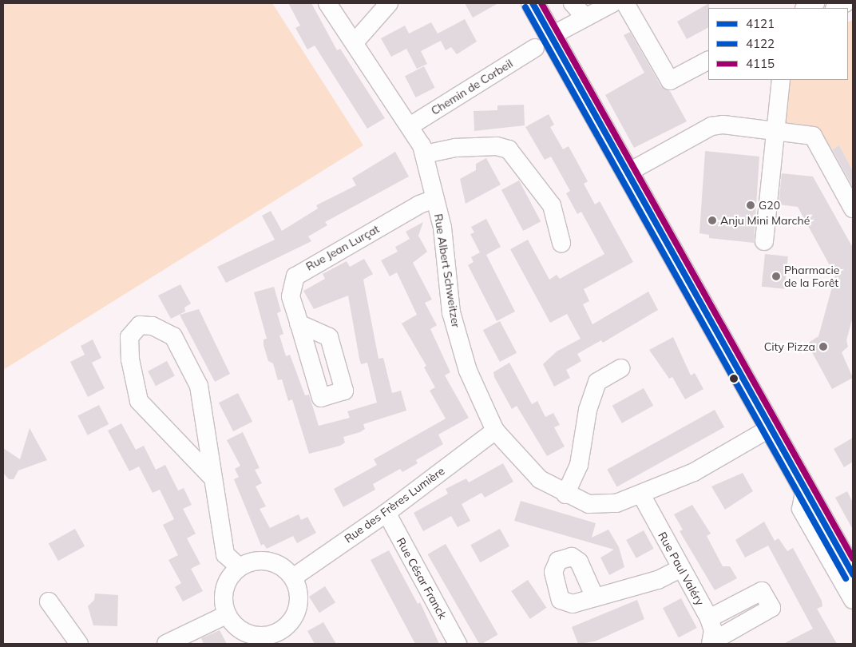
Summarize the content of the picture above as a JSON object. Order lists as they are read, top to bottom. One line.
{"streets":{"street":["Chemin de Corbeil","Rue Jean Lurçat","Rue Albert Schweitzer","Rue des Frères Lumière","Rue Paul Valéry","Rue César Franck"]},"crossings":[["Chemin de Corbeil","Rue Albert Schweitzer"],["Rue Jean Lurçat","Rue Albert Schweitzer"],["Rue Albert Schweitzer","Rue des Frères Lumière"],["Rue Albert Schweitzer","Rue Paul Valéry"],["Rue des Frères Lumière","Rue César Franck"]],"places":["G20","Anju Mini Marché","Pharmacie de la Forêt","City Pizza"],"lines":["transit line 4121","transit line 4115","transit line 4122"],"legend":["4121","4122","4115"]}
